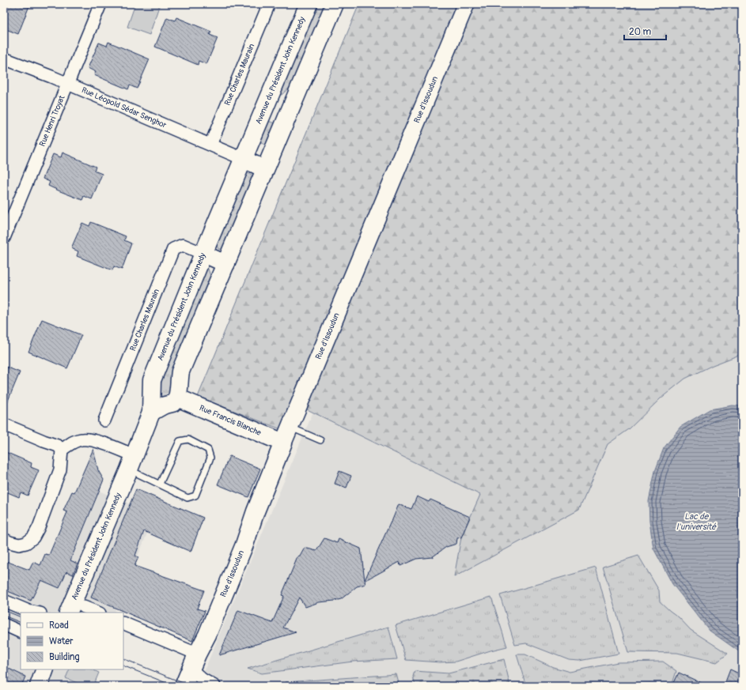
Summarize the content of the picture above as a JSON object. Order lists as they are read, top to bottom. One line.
{"streets":{"main road":["Avenue du Président John Kennedy","Rue d'Issoudun","Rue Francis Blanche"],"street":["Rue Charles Maurain","Rue Léopold Sédar Senghor","Rue Henri Troyat"]},"crossings":[["Avenue du Président John Kennedy","Rue Charles Maurain"],["Avenue du Président John Kennedy","Rue Léopold Sédar Senghor"],["Rue Charles Maurain","Rue Léopold Sédar Senghor"],["Rue d'Issoudun","Rue Francis Blanche"],["Rue Léopold Sédar Senghor","Rue Henri Troyat"]],"water":["Lac de l'université"],"legend":["Road","Water","Building"],"scale_bar":"20 m"}
